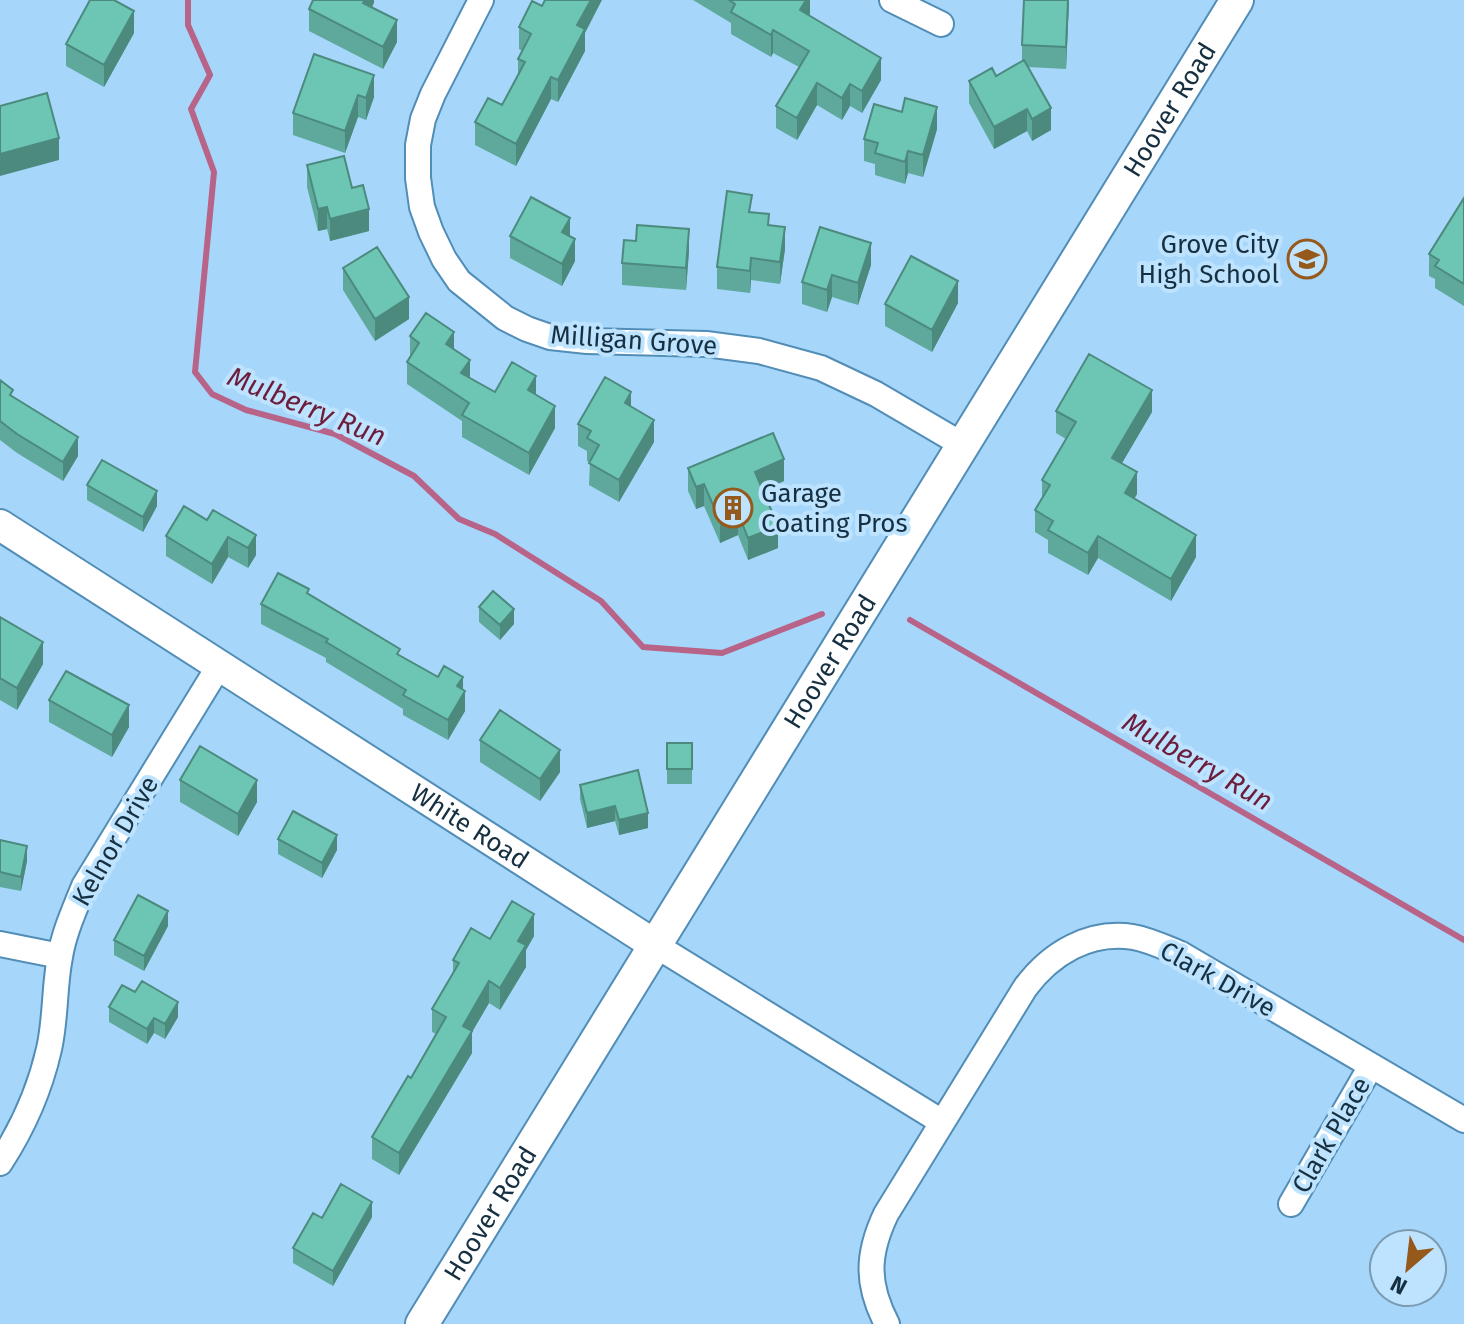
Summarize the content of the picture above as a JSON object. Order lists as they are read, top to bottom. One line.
{"streets":{"main road":["Hoover Road"],"street":["Milligan Grove","White Road","Kelnor Drive","Clark Drive","Clark Place"]},"crossings":[["Hoover Road","Milligan Grove"],["Hoover Road","White Road"],["White Road","Kelnor Drive"],["White Road","Clark Drive"],["Clark Drive","Clark Place"]],"water":["Mulberry Run"],"places":{"school or university":["Grove City High School"],"building":["Garage Coating Pros"]},"north":"bottom left"}
